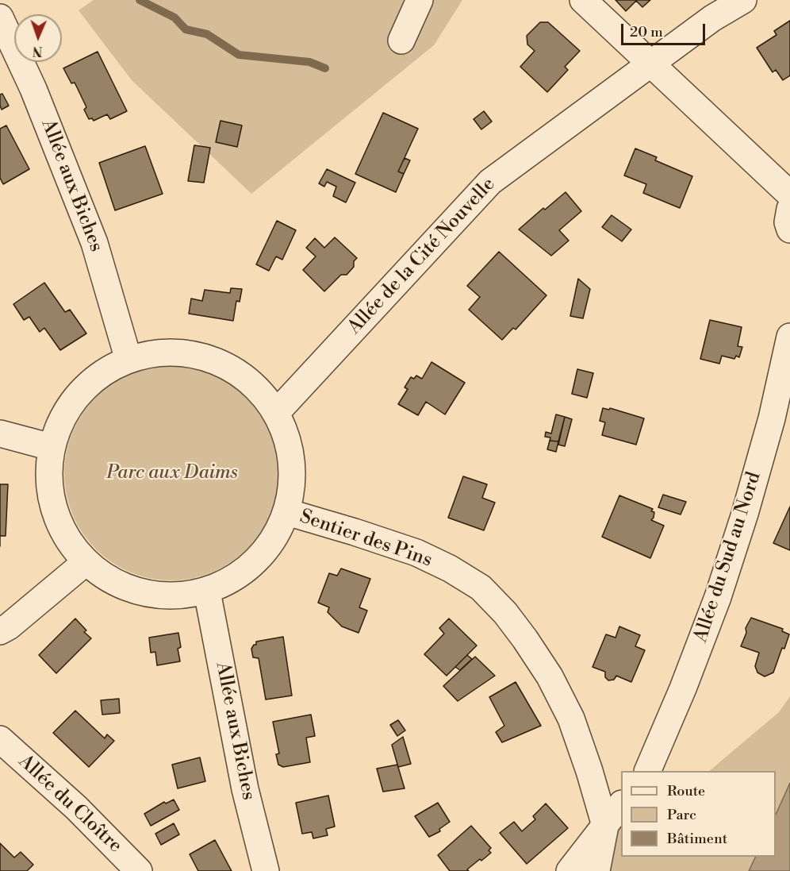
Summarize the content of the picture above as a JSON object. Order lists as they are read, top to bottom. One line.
{"streets":{"street":["Allée aux Biches","Allée de la Cité Nouvelle","Sentier des Pins","Allée du Sud au Nord","Allée du Cloître"]},"parks":["Parc aux Daims"],"legend":["Route","Parc","Bâtiment"],"scale_bar":"20 m","north":"bottom"}
